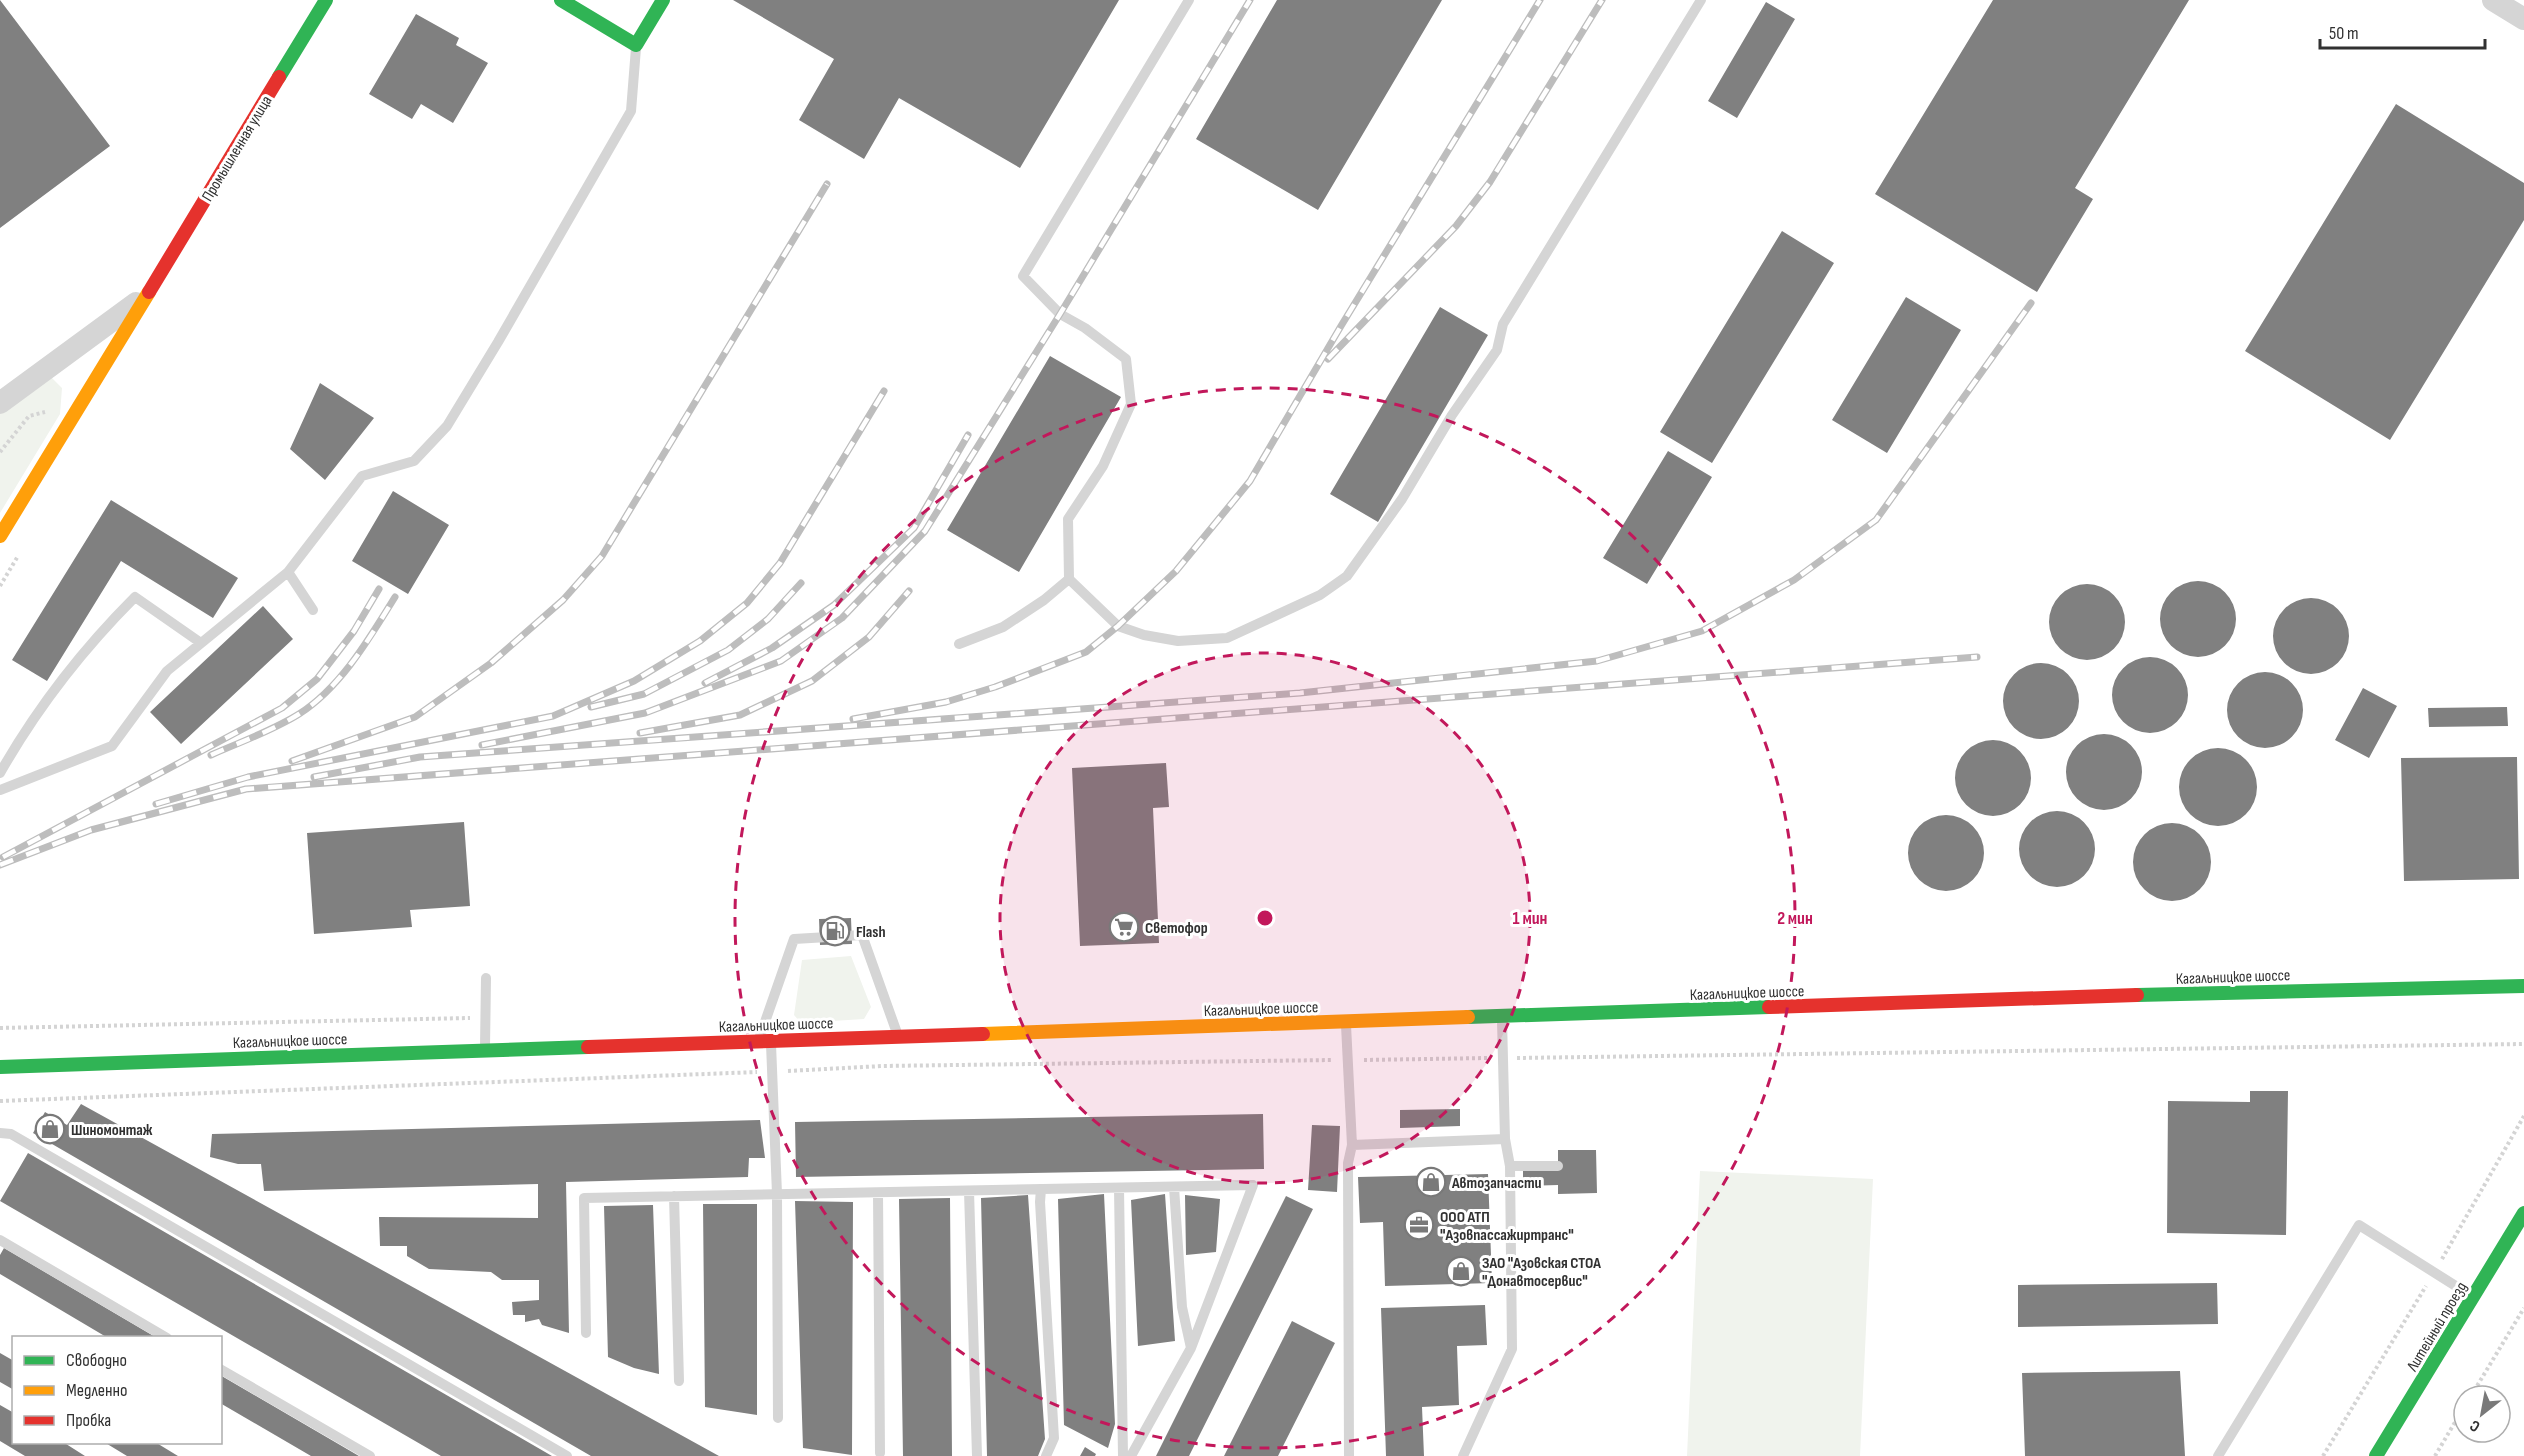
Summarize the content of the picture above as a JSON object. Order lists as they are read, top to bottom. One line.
{"streets":{"main road":["Промышленная улица","Кагальницкое шоссе","Литейный проезд"]},"places":{"supermarket":["Светофор"],"fuel station":["Flash"],"shop":["Шиномонтаж","Автозапчасти","ЗАО \"Азовская СТОА \"Донавтосервис\""],"office":["ООО АТП \"Азовпассажиртранс\""]},"legend":["Свободно","Медленно","Пробка"],"scale_bar":"50 m","north":"bottom left","rings":["1 мин","2 мин"]}
